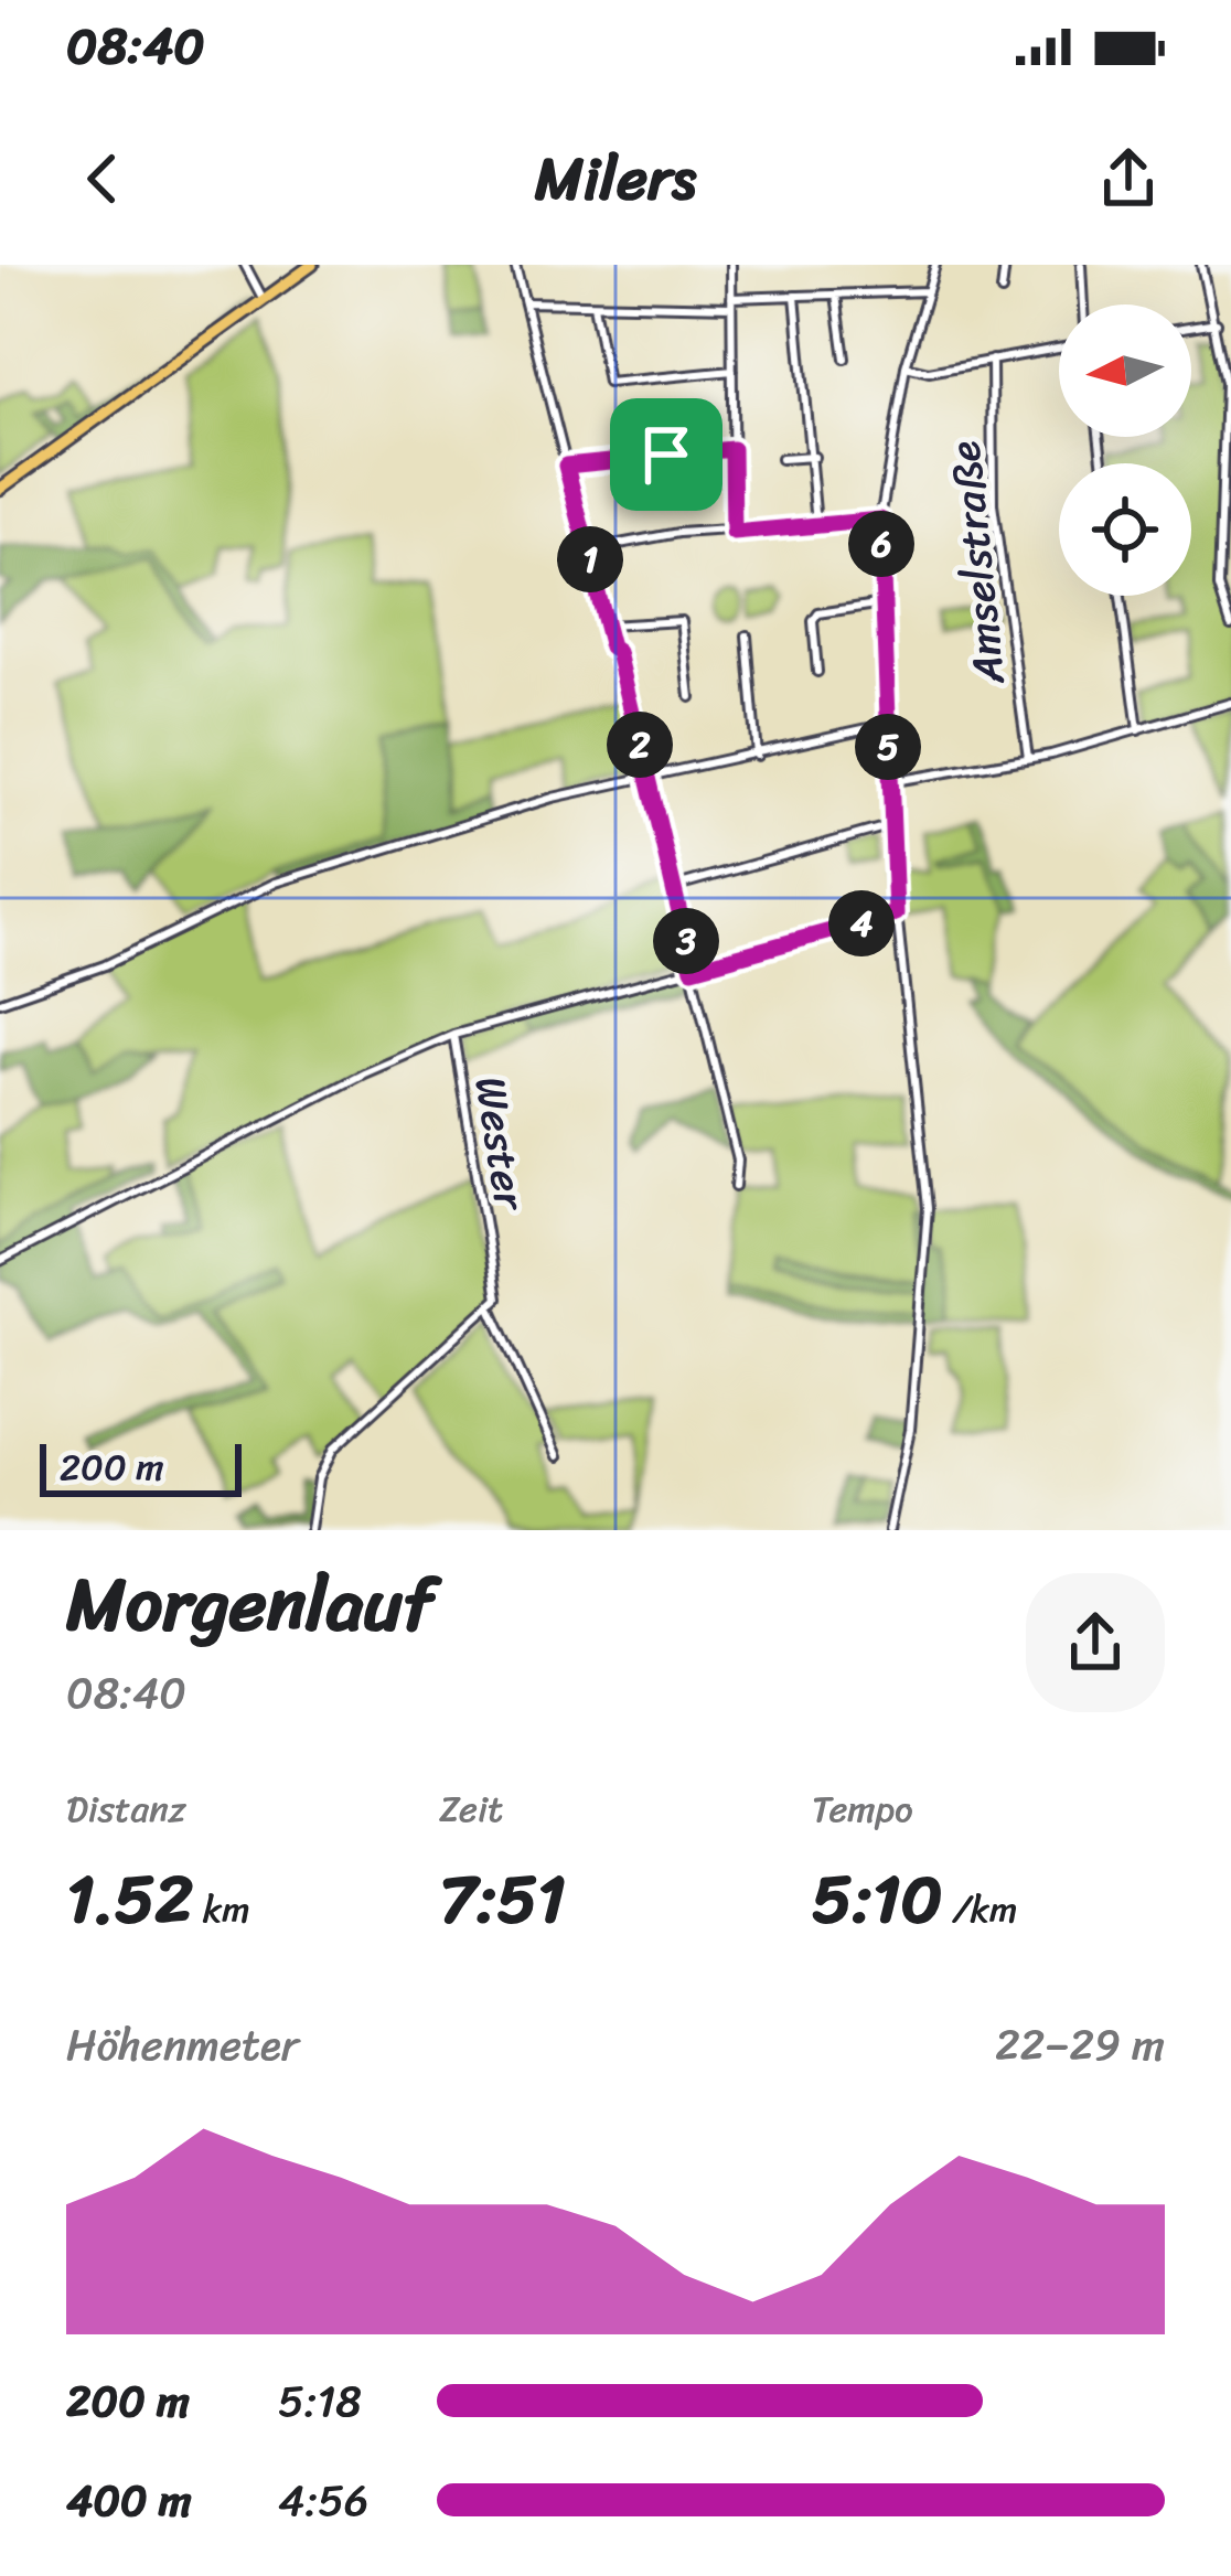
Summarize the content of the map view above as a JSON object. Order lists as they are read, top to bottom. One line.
{"streets":{"street":["Amselstraße","Wester"]},"scale_bar":"200 m","north":"left","page":{"status":"08:40","header":"Milers","pins":["6","1","2","5","4","3"],"scale":"200 m","heading":["Morgenlauf","08:40"],"stats":[["Distanz","1.52 km"],["Zeit","7:51"],["Tempo","5:10 /km"]],"chart":["Höhenmeter","22–29 m"],"list":[{"name":"200 m","note":"5:18"},{"name":"400 m","note":"4:56"}]}}
